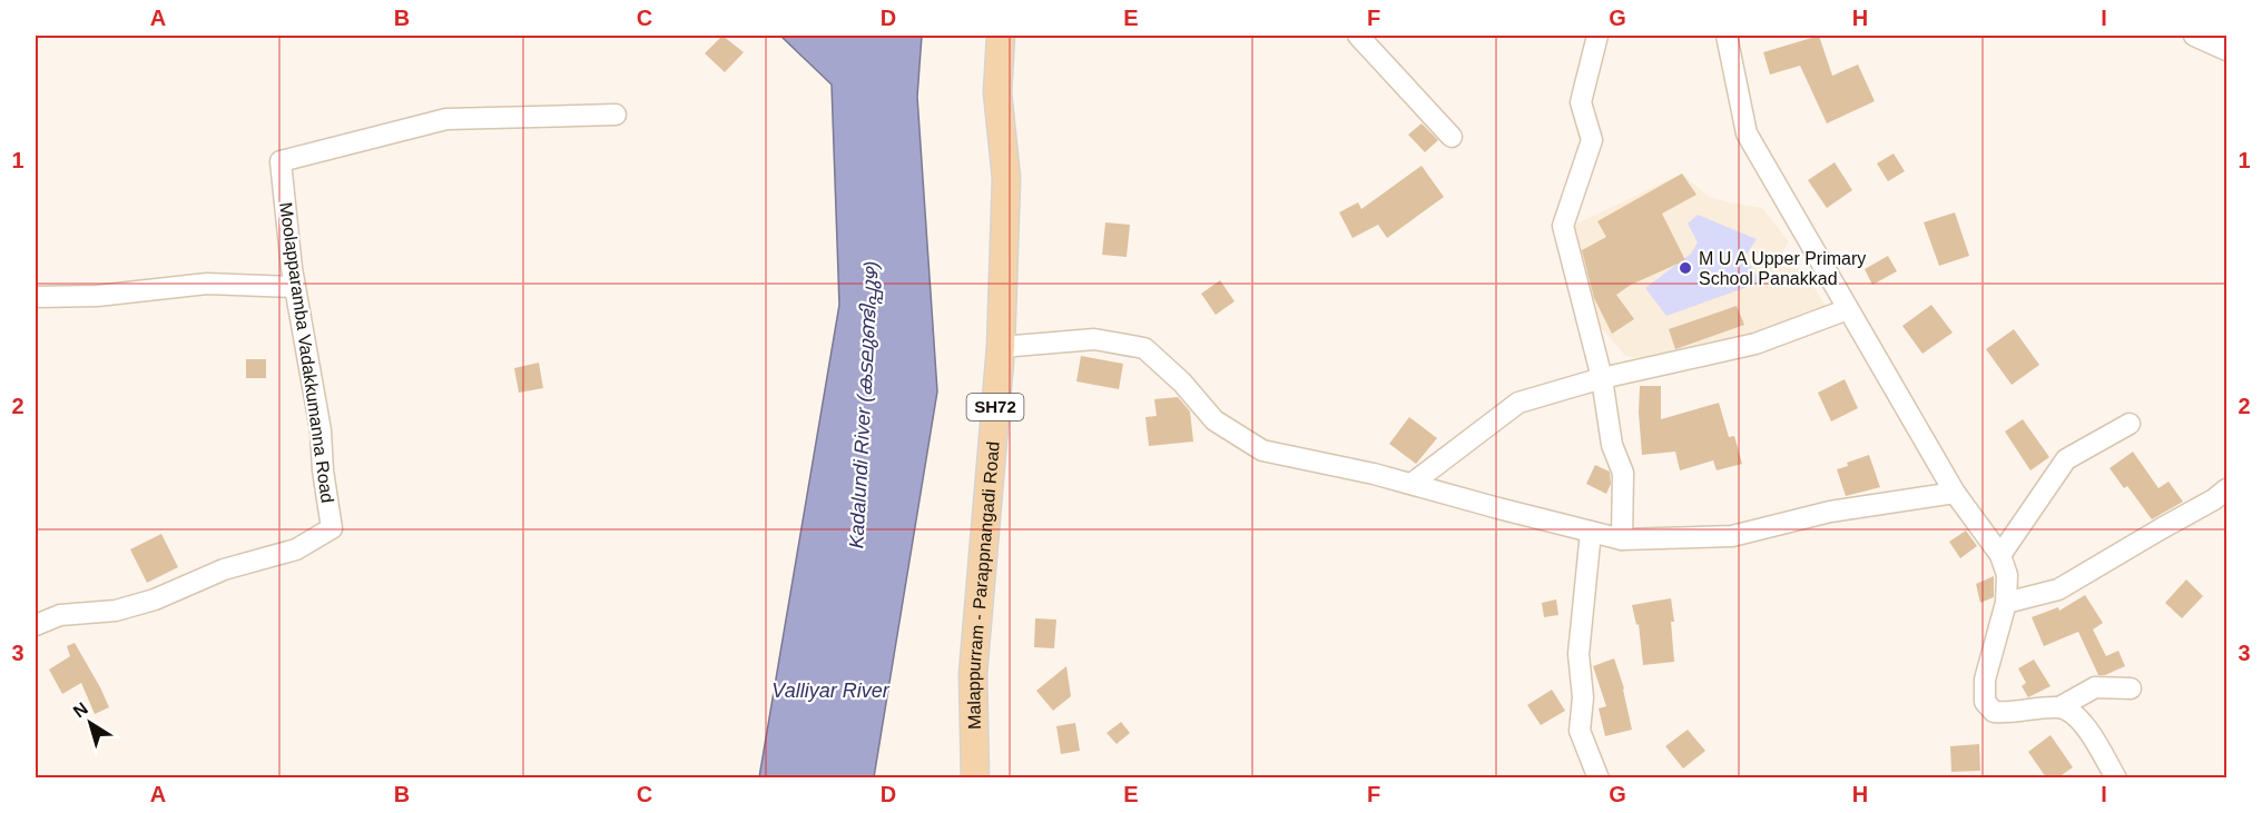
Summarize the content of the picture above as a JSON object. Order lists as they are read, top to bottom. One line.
{"streets":{"main road":["SH72","Malappurram - Parappnangadi Road"],"street":["Moolapparamba Vadakkumanna Road"]},"water":["Kadalundi River (കടലുണ്ടിപ്പുഴ)","Valliyar River"],"places":["M U A Upper Primary School Panakkad"],"north":"top left","grid":{"columns":["A","B","C","D","E","F","G","H","I"],"rows":["1","2","3"]}}
